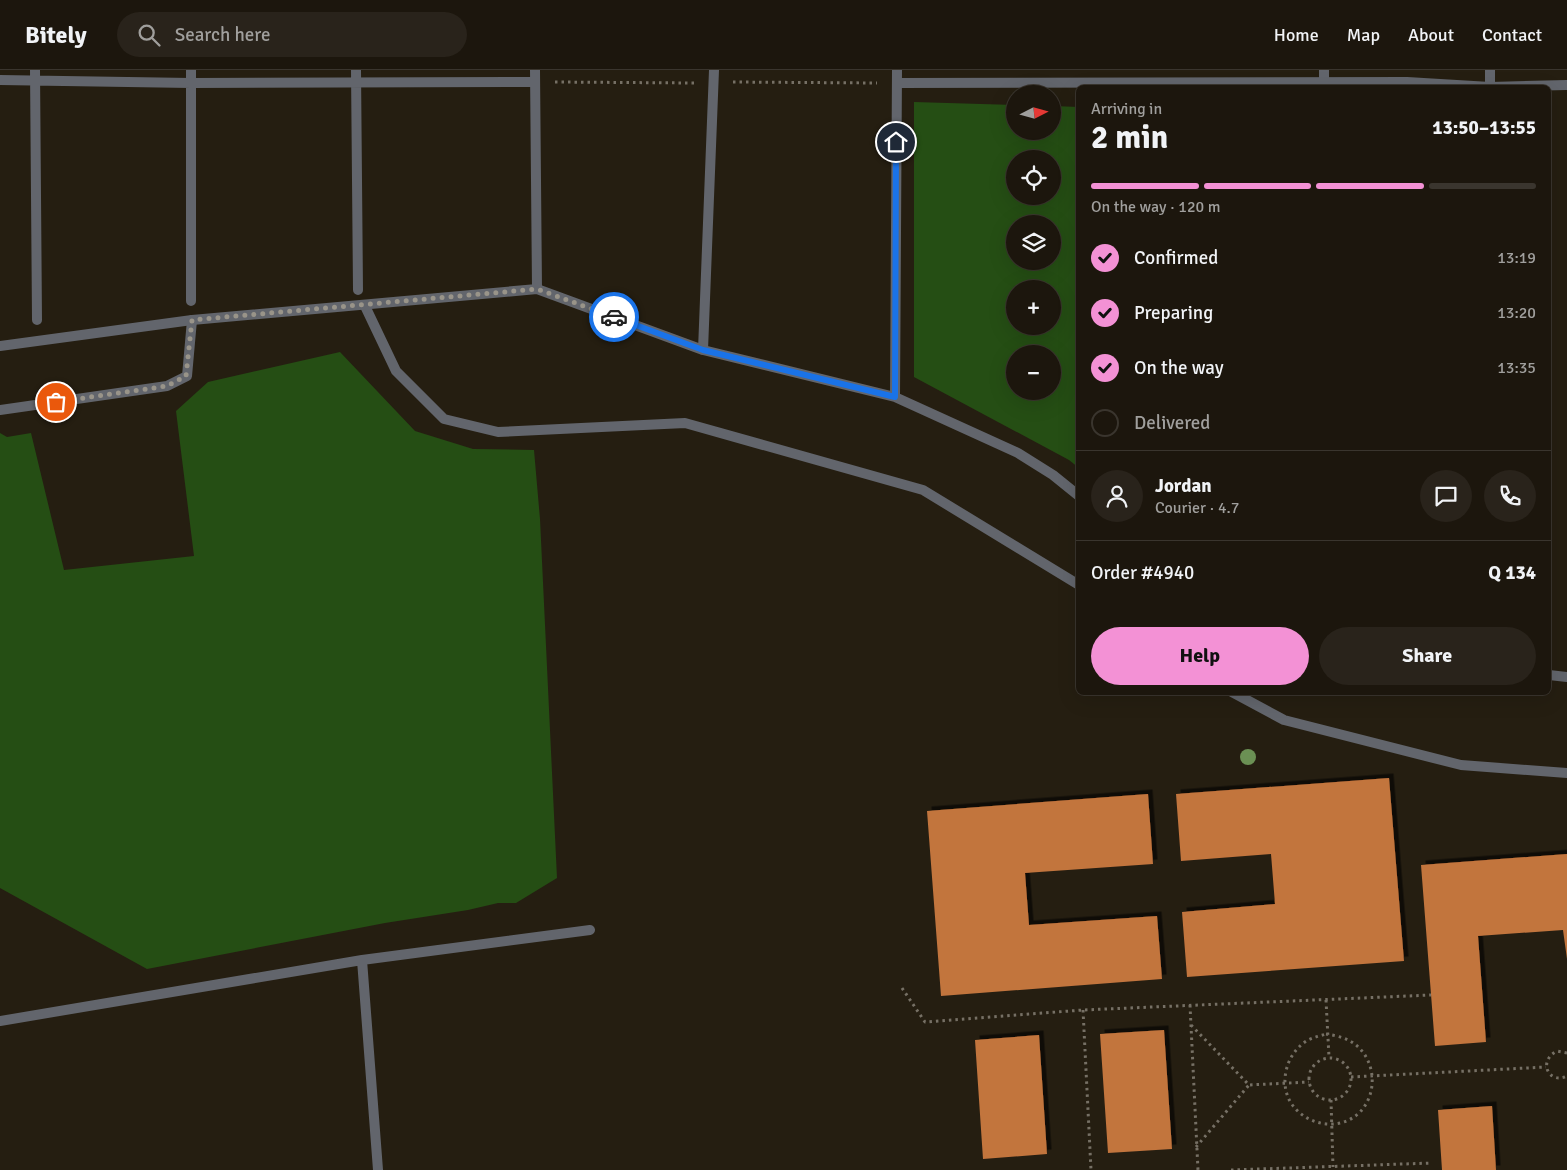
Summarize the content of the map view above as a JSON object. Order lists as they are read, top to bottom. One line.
{"north":"right","page":{"header":"Bitely","search":"Search here","nav":["Home","Map","About","Contact"],"map_buttons":["+","−"],"heading":["2 min","Arriving in","13:50–13:55"],"panel":["Jordan","Courier · 4.7","Order #4940","Q 134"],"bar":"On the way · 120 m","list":[["Confirmed","13:19"],["Preparing","13:20"],["On the way","13:35"],"Delivered"],"buttons":["Help","Share"]}}
